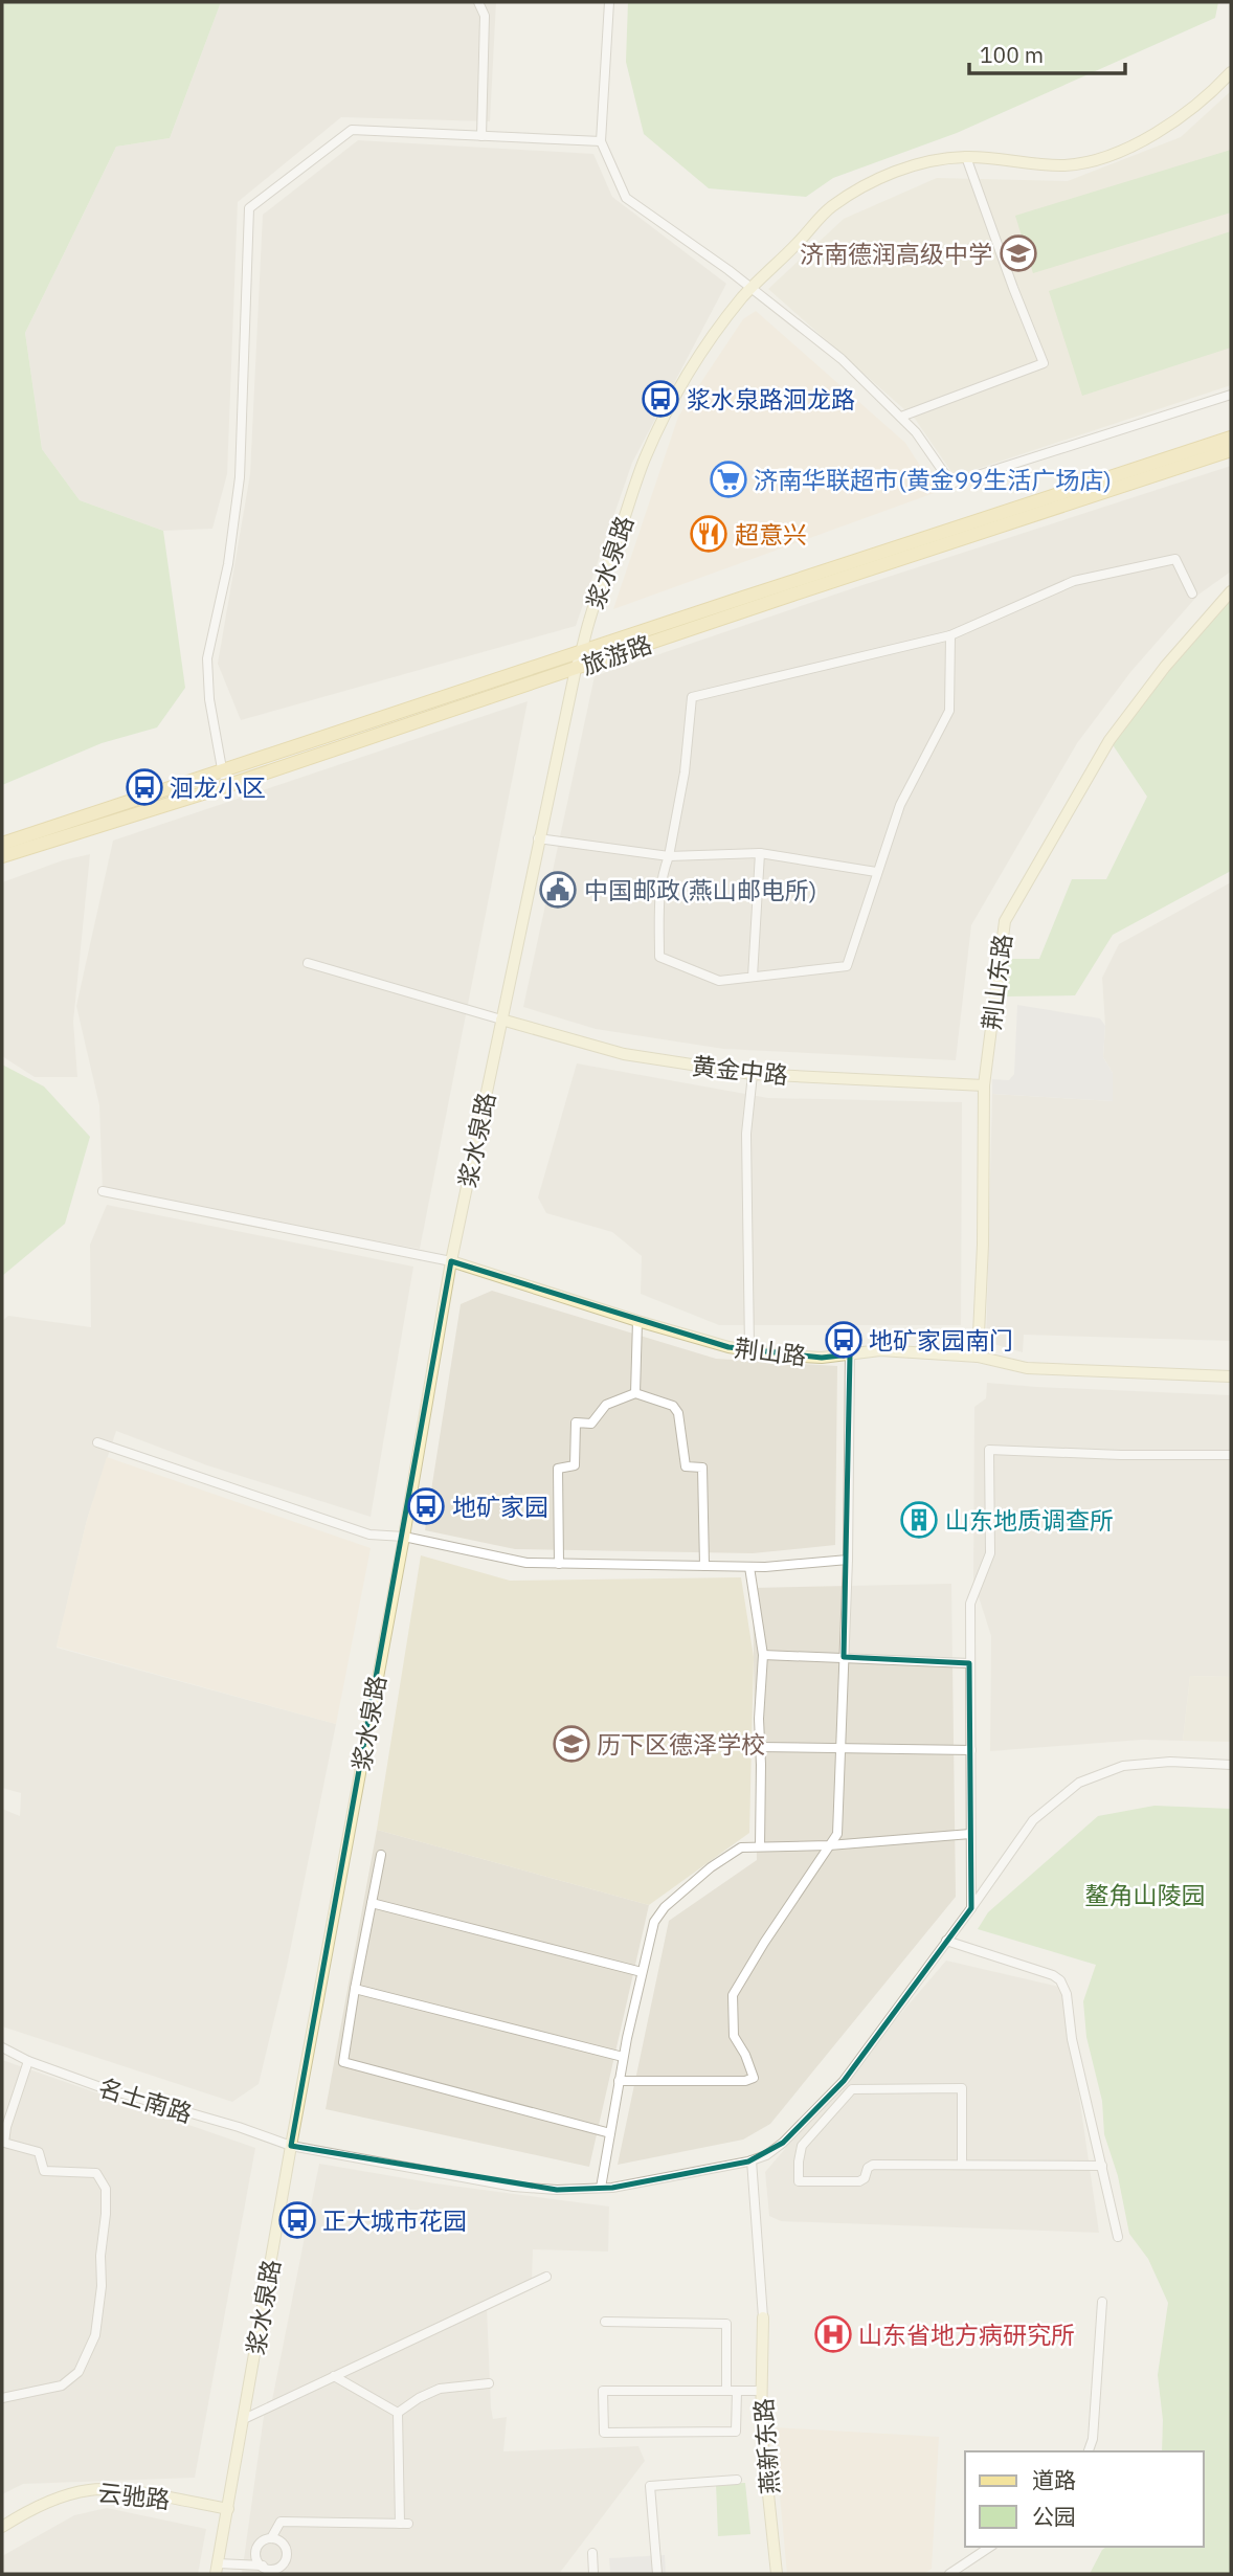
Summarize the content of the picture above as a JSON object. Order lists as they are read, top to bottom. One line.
{"streets":{"main road":["浆水泉路","旅游路","荆山东路","黄金中路","荆山路","燕新东路","云驰路"],"street":["名士南路"]},"crossings":[["浆水泉路","旅游路"],["浆水泉路","黄金中路"],["浆水泉路","荆山路"],["浆水泉路","名士南路"],["浆水泉路","云驰路"],["荆山东路","黄金中路"],["荆山东路","荆山路"]],"parks":["鳌角山陵园"],"places":{"school or university":["济南德润高级中学","历下区德泽学校"],"bus stop":["浆水泉路洄龙路","洄龙小区","地矿家园南门","地矿家园","正大城市花园"],"supermarket":["济南华联超市(黄金99生活广场店)"],"restaurant":["超意兴"],"public building":["中国邮政(燕山邮电所)"],"building":["山东地质调查所"],"hospital":["山东省地方病研究所"]},"legend":["道路","公园"],"scale_bar":"100 m"}
